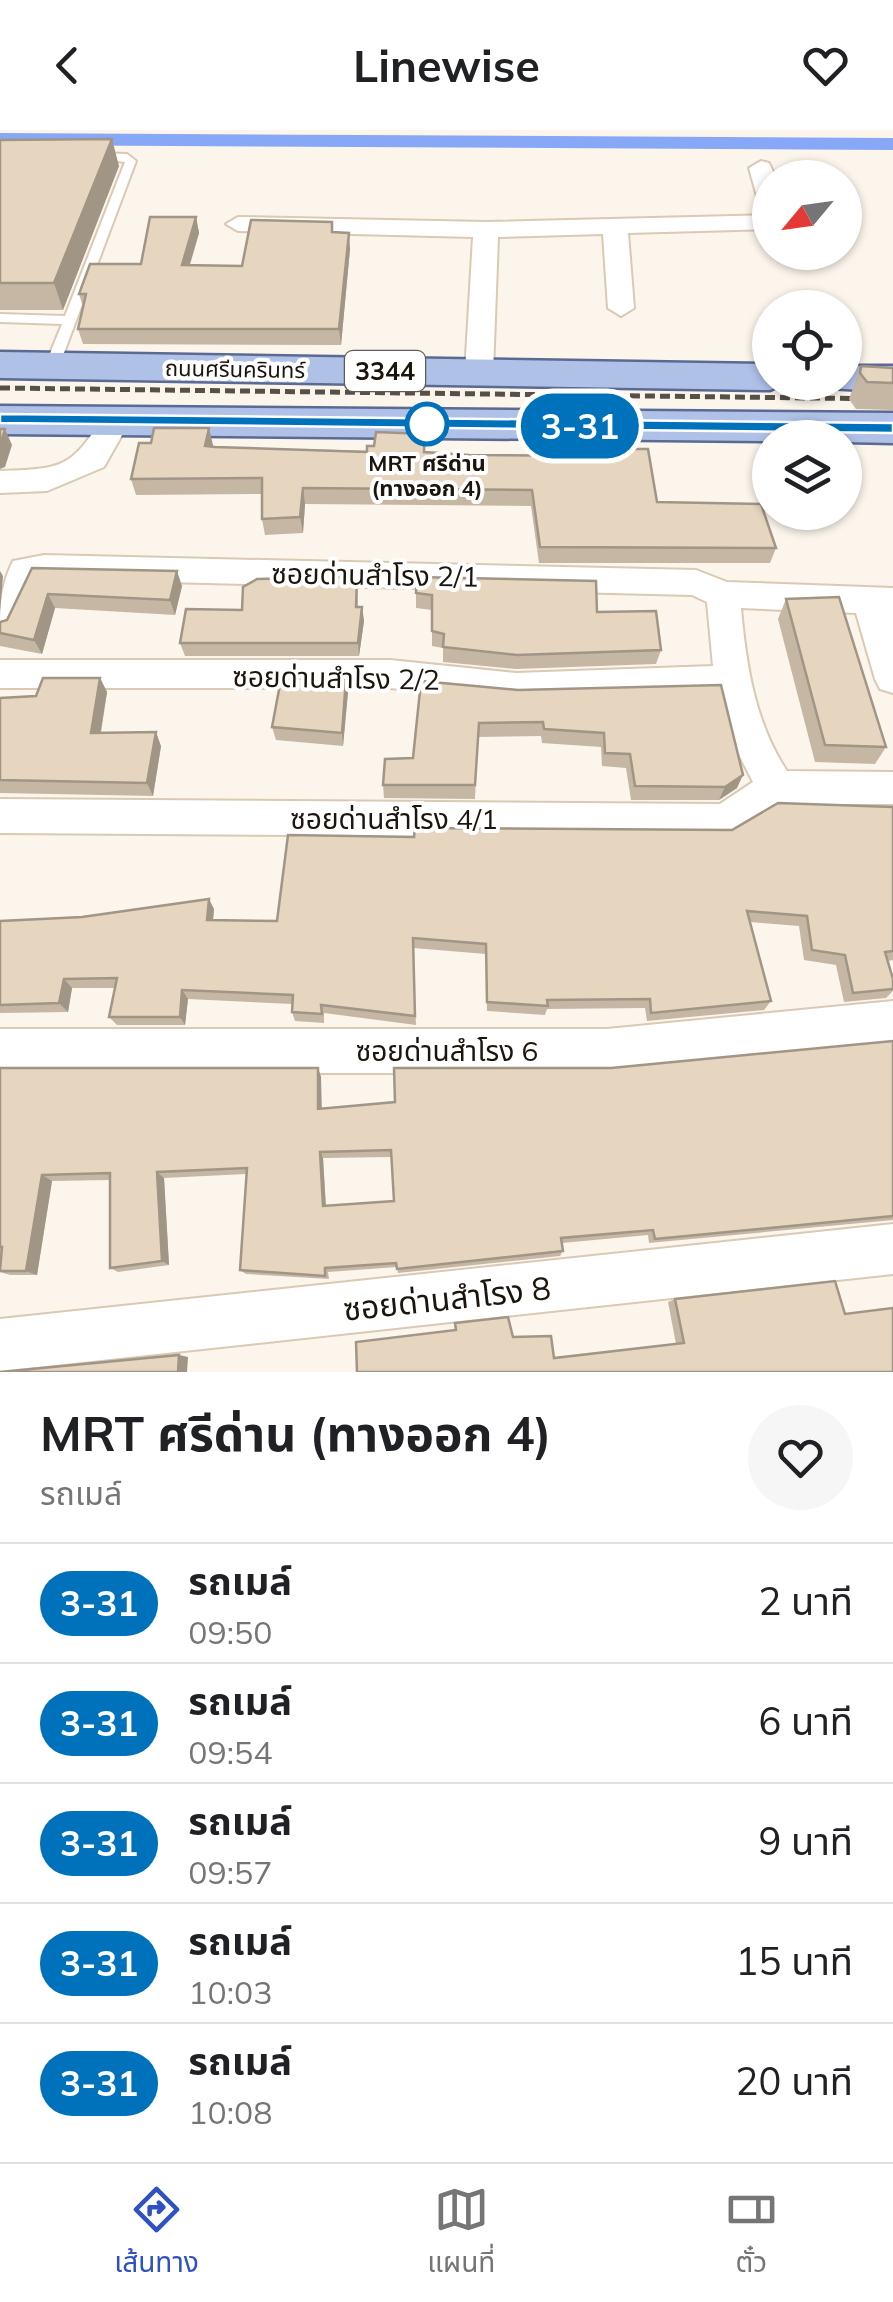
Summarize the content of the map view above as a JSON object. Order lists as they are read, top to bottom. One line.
{"streets":{"main road":["ถนนศรีนครินทร์","3344"],"street":["ซอยด่านสำโรง 2/1","ซอยด่านสำโรง 2/2","ซอยด่านสำโรง 4/1","ซอยด่านสำโรง 6","ซอยด่านสำโรง 8"]},"places":["MRT ศรีด่าน (ทางออก 4)"],"lines":["bus line 3-31"],"north":"bottom left","page":{"header":"Linewise","on_map":"3-31","heading":["MRT ศรีด่าน (ทางออก 4)","รถเมล์"],"list":[{"mark":"3-31","name":"รถเมล์","note":"09:50","value":"2 นาที"},{"mark":"3-31","name":"รถเมล์","note":"09:54","value":"6 นาที"},{"mark":"3-31","name":"รถเมล์","note":"09:57","value":"9 นาที"},{"mark":"3-31","name":"รถเมล์","note":"10:03","value":"15 นาที"},{"mark":"3-31","name":"รถเมล์","note":"10:08","value":"20 นาที"}],"tabs":["เส้นทาง","แผนที่","ตั๋ว"]}}
